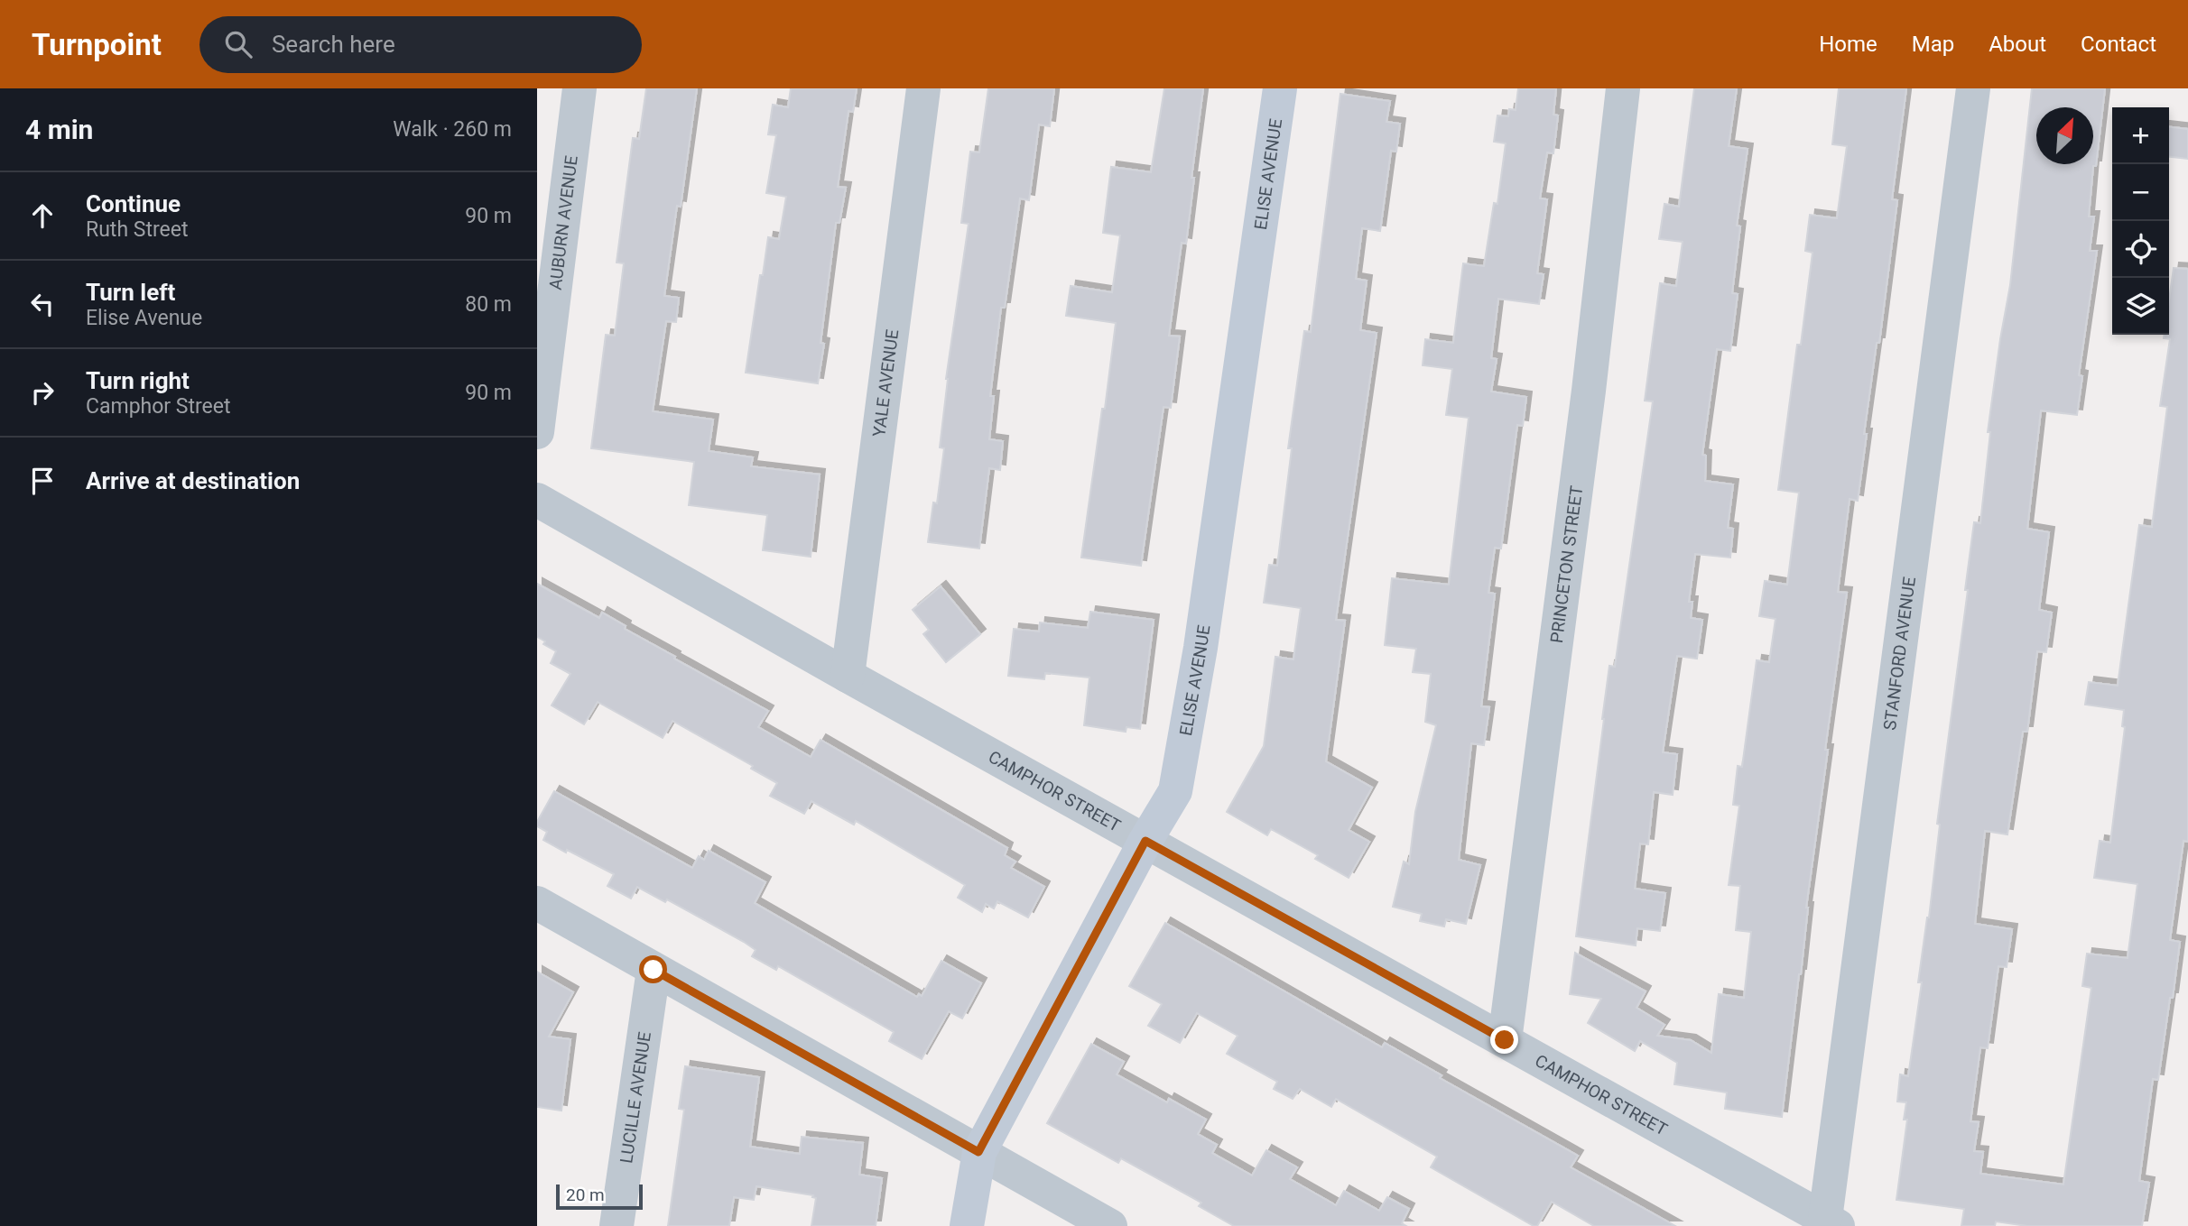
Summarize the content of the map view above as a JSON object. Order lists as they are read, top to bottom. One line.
{"streets":{"street":["ELISE AVENUE","AUBURN AVENUE","YALE AVENUE","PRINCETON STREET","STANFORD AVENUE","CAMPHOR STREET","LUCILLE AVENUE"]},"crossings":[["ELISE AVENUE","CAMPHOR STREET"],["YALE AVENUE","CAMPHOR STREET"],["PRINCETON STREET","CAMPHOR STREET"],["STANFORD AVENUE","CAMPHOR STREET"]],"scale_bar":"20 m","north":"top right","page":{"header":"Turnpoint","search":"Search here","nav":["Home","Map","About","Contact"],"heading":["4 min","Walk · 260 m"],"map_buttons":["+","−"],"list":[["Continue","Ruth Street","90 m"],["Turn left","Elise Avenue","80 m"],["Turn right","Camphor Street","90 m"],"Arrive at destination"],"scale":"20 m"}}
